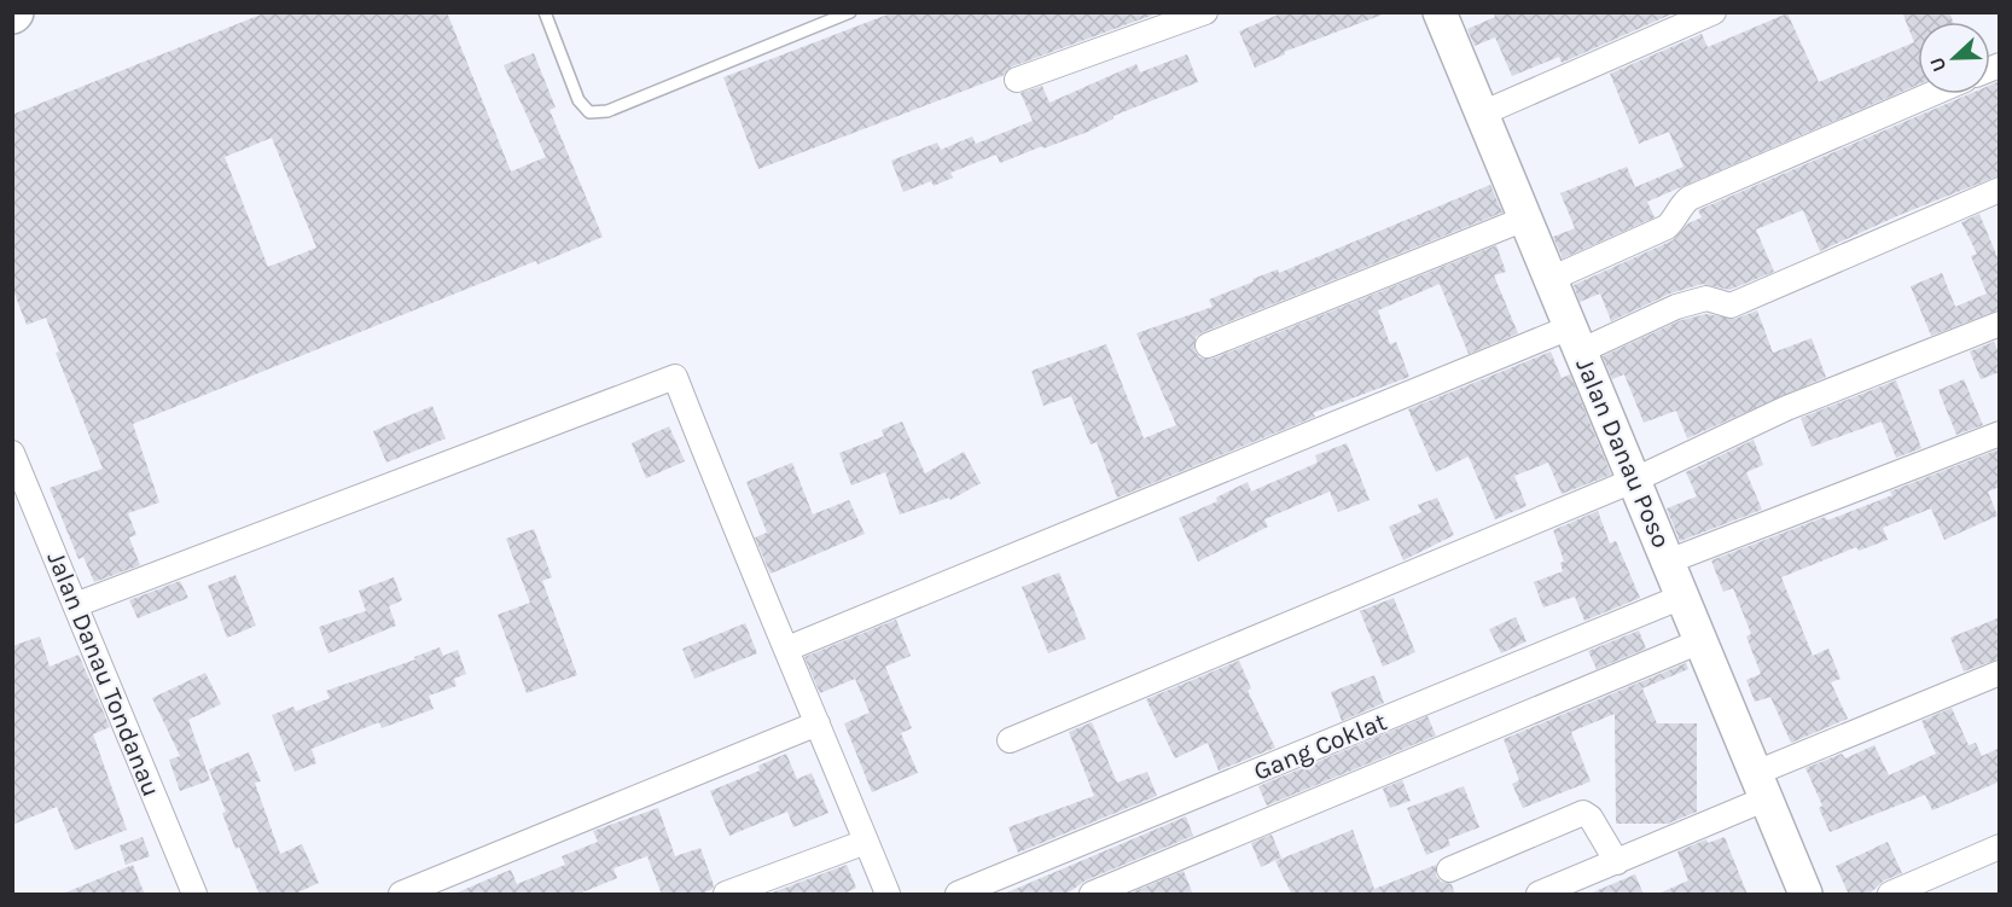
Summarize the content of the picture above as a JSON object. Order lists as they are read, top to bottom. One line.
{"streets":{"street":["Jalan Danau Poso","Jalan Danau Tondanau","Gang Coklat"]},"crossings":[["Jalan Danau Poso","Gang Coklat"]],"north":"left"}
